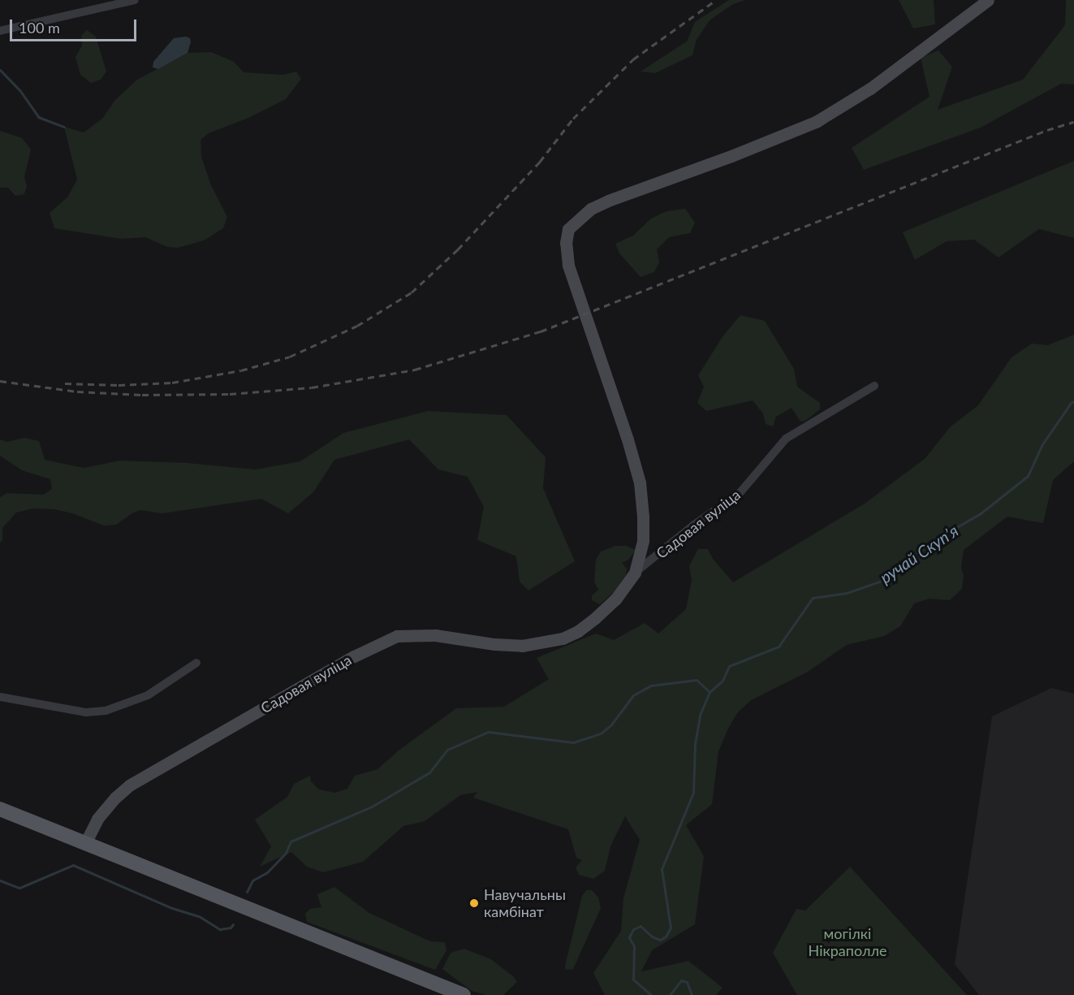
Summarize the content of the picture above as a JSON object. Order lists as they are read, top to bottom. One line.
{"streets":{"street":["Садовая вуліца"]},"water":["ручай Скупʼя"],"parks":["могілкі Нікраполле"],"places":["Навучальны камбінат"],"scale_bar":"100 m"}
